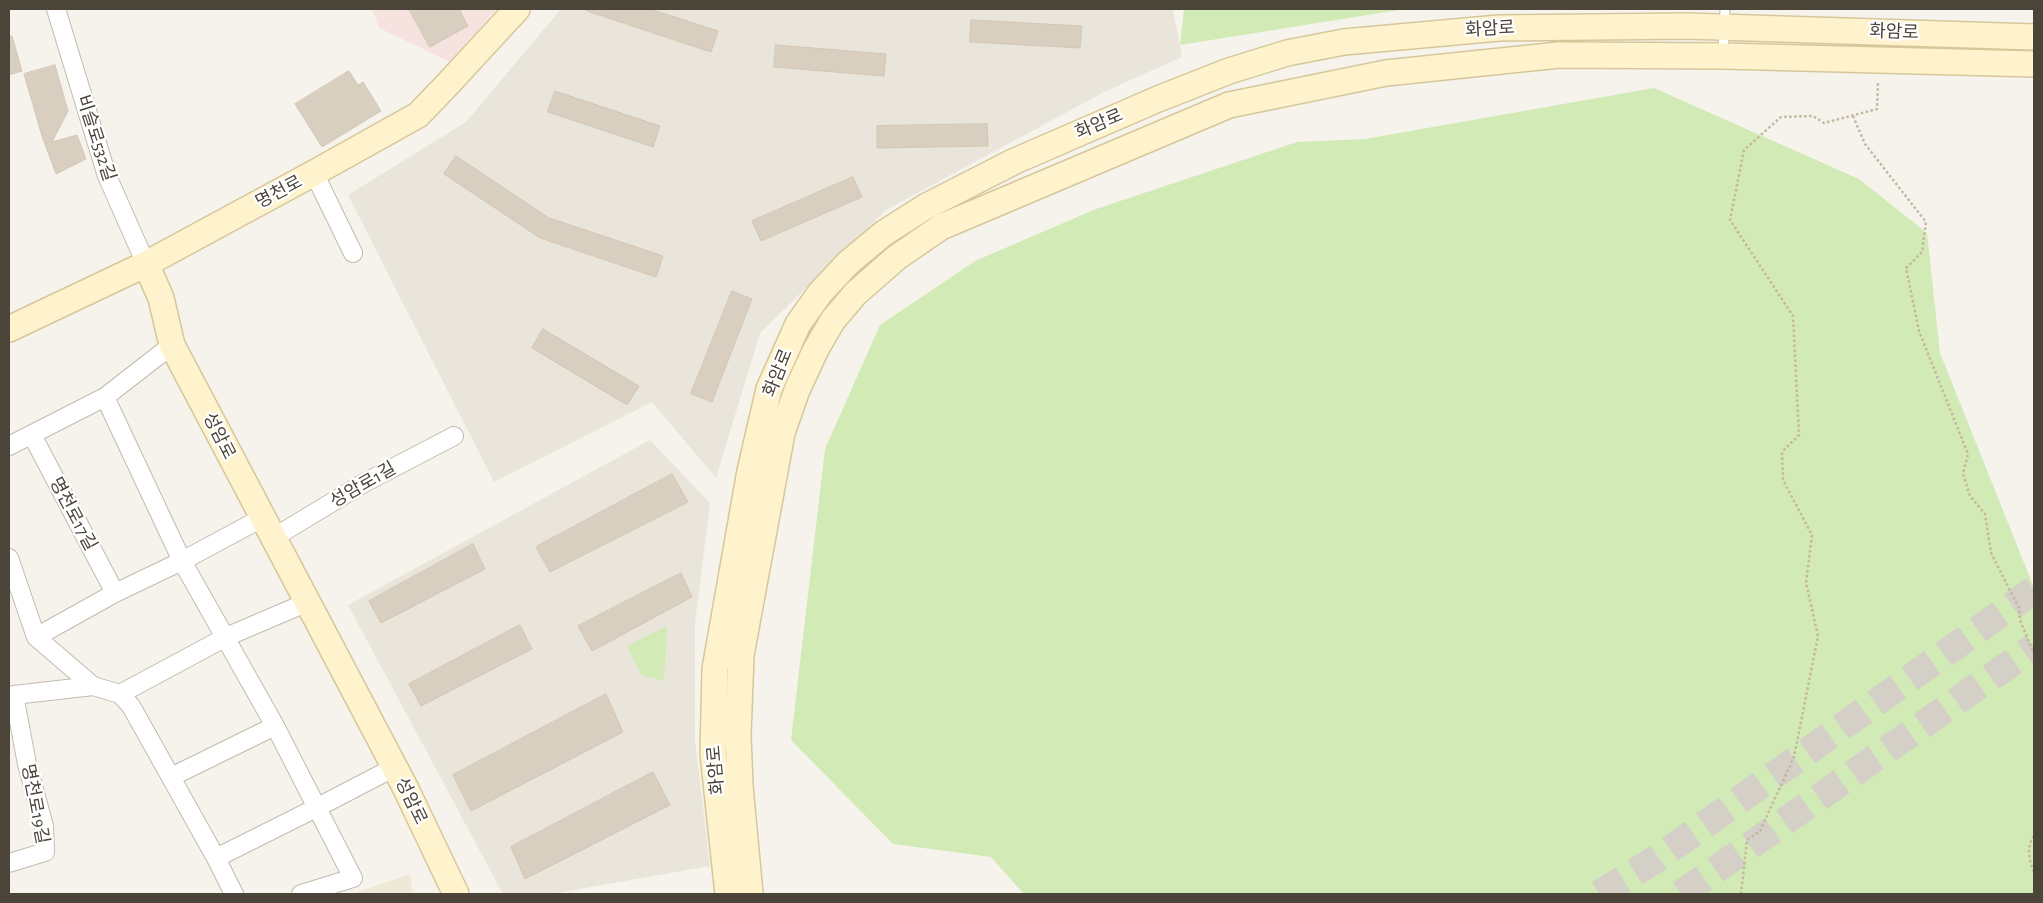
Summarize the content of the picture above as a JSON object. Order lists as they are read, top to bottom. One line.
{"streets":{"main road":["화암로","명천로","성암로"],"street":["비슬로532길","성암로1길","명천로17길","명천로19길"]},"crossings":[["비슬로532길","명천로"],["비슬로532길","성암로"],["명천로","성암로"],["성암로","성암로1길"]]}
